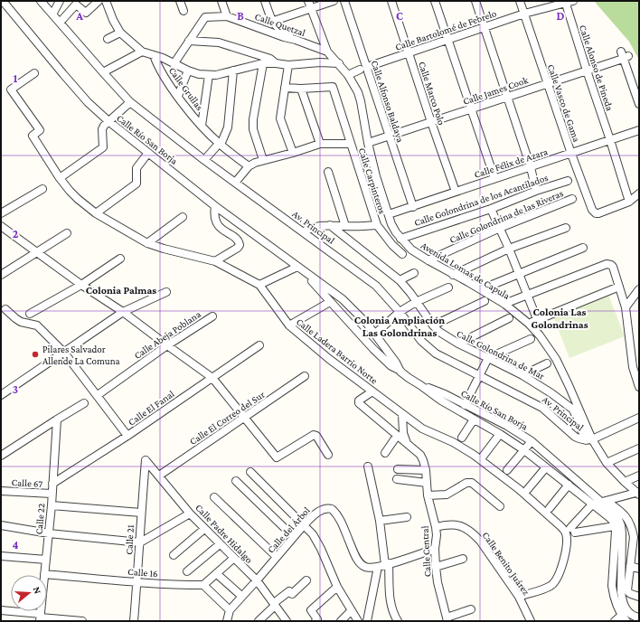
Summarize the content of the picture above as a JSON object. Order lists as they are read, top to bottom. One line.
{"streets":{"street":["Calle Quetzal","Calle Bartolomé de Febrelo","Calle Alonso de Pineda","Calle Grullas","Calle James Cook","Calle Marco Polo","Calle Alfonso Baldaya","Calle Vasco de Gama","Calle Río San Borja","Calle Félix de Azara","Calle Carpinteros","Calle Golondrina de los Acantilados","Calle Golondrina de las Riveras","Av. Principal","Avenida Lomas de Capula","Calle Abeja Poblana","Calle Ladera Barrio Norte","Calle Golondrina de Mar","Calle El Fanal","Calle El Correo del Sur","Calle 67","Calle 22","Calle del Árbol","Calle Padre Hidalgo","Calle 21","Calle Central","Calle Benito Juárez","Calle 16"]},"crossings":[["Calle Quetzal","Avenida Lomas de Capula"],["Calle Bartolomé de Febrelo","Calle Alonso de Pineda"],["Calle Bartolomé de Febrelo","Calle Marco Polo"],["Calle Bartolomé de Febrelo","Calle Alfonso Baldaya"],["Calle Bartolomé de Febrelo","Calle Vasco de Gama"],["Calle Bartolomé de Febrelo","Avenida Lomas de Capula"],["Calle Alonso de Pineda","Calle James Cook"],["Calle Alonso de Pineda","Calle Vasco de Gama"],["Calle Alonso de Pineda","Calle Félix de Azara"],["Calle Grullas","Calle Carpinteros"],["Calle James Cook","Calle Marco Polo"],["Calle James Cook","Calle Alfonso Baldaya"],["Calle James Cook","Calle Vasco de Gama"],["Calle James Cook","Avenida Lomas de Capula"],["Calle Marco Polo","Calle Félix de Azara"],["Calle Alfonso Baldaya","Calle Félix de Azara"],["Calle Vasco de Gama","Calle Félix de Azara"],["Calle Félix de Azara","Avenida Lomas de Capula"],["Calle Golondrina de los Acantilados","Avenida Lomas de Capula"],["Calle Golondrina de las Riveras","Avenida Lomas de Capula"],["Av. Principal","Avenida Lomas de Capula"],["Av. Principal","Calle Golondrina de Mar"],["Avenida Lomas de Capula","Calle Golondrina de Mar"],["Calle Ladera Barrio Norte","Calle Central"],["Calle Ladera Barrio Norte","Calle Benito Juárez"],["Calle El Fanal","Calle 22"],["Calle El Correo del Sur","Calle Padre Hidalgo"],["Calle 67","Calle 22"],["Calle 22","Calle 16"],["Calle del Árbol","Calle Padre Hidalgo"],["Calle del Árbol","Calle Central"],["Calle Padre Hidalgo","Calle 21"],["Calle 21","Calle 16"],["Calle Central","Calle Benito Juárez"]],"districts":["Colonia Palmas","Colonia Las Golondrinas","Colonia Ampliación Las Golondrinas"],"places":["Pilares Salvador Allende La Comuna"],"north":"right","grid":{"columns":["A","B","C","D"],"rows":["1","2","3","4"]}}
